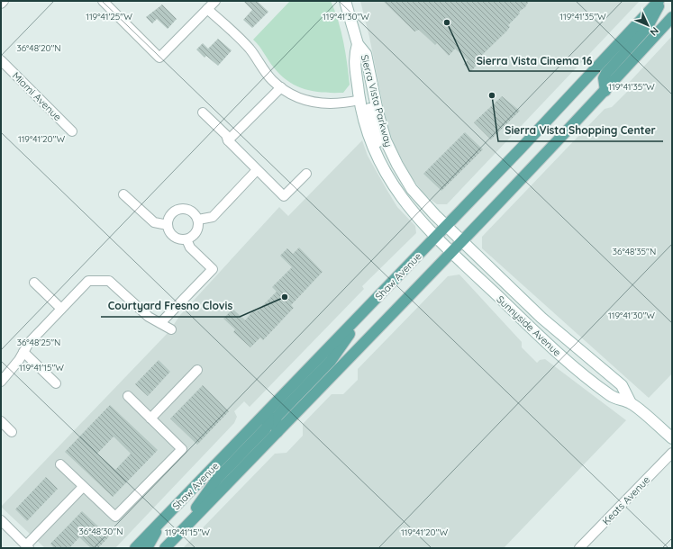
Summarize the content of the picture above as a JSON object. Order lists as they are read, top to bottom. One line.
{"streets":{"main road":["Sierra Vista Parkway","Shaw Avenue","Sunnyside Avenue"],"street":["Miami Avenue","Keats Avenue"]},"crossings":[["Sierra Vista Parkway","Shaw Avenue"],["Sierra Vista Parkway","Sunnyside Avenue"],["Shaw Avenue","Sunnyside Avenue"]],"places":["Sierra Vista Cinema 16","Sierra Vista Shopping Center","Courtyard Fresno Clovis"],"north":"bottom right","coordinates":["119°41'25\"W","119°41'30\"W","119°41'35\"W","36°48'20\"N","119°41'20\"W","36°48'35\"N","36°48'25\"N","119°41'15\"W","36°48'30\"N"]}
